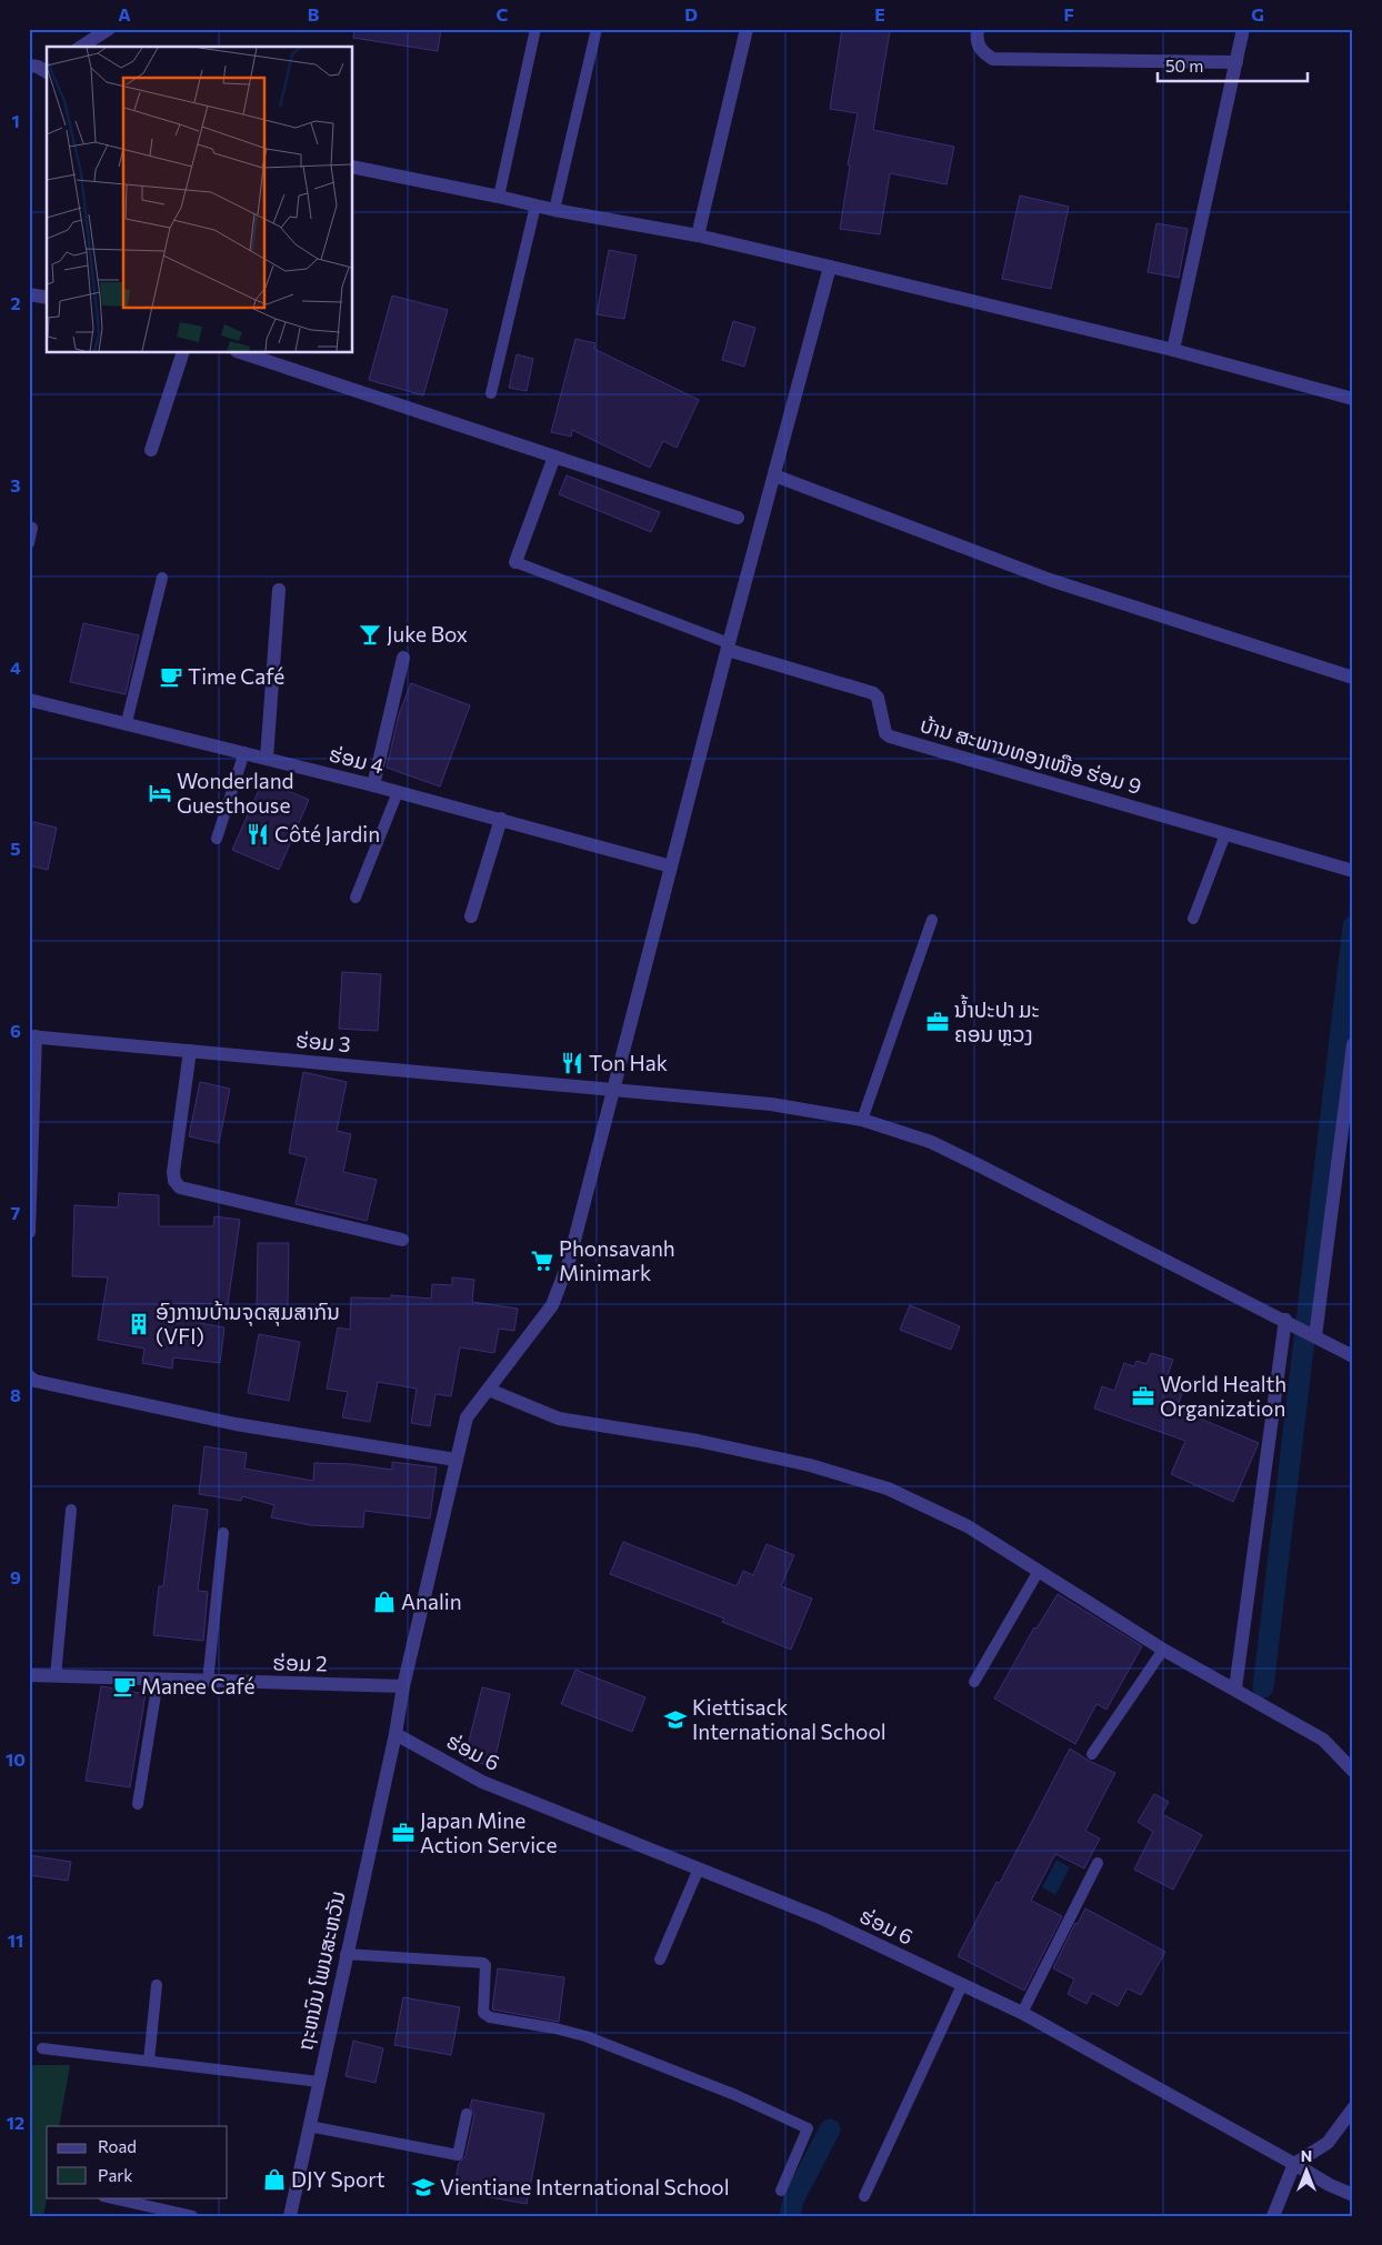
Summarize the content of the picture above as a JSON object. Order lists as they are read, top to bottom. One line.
{"streets":{"street":["ບ້ານ ສະພານທອງເໜືອ ຮ່ອມ 9","ຮ່ອມ 4","ຮ່ອມ 3","ຮ່ອມ 2","ຮ່ອມ 6","ຖະຫນົນ ໂພນສະຫວັນ"]},"crossings":[["ບ້ານ ສະພານທອງເໜືອ ຮ່ອມ 9","ຖະຫນົນ ໂພນສະຫວັນ"],["ຮ່ອມ 4","ຖະຫນົນ ໂພນສະຫວັນ"],["ຮ່ອມ 3","ຖະຫນົນ ໂພນສະຫວັນ"],["ຮ່ອມ 2","ຖະຫນົນ ໂພນສະຫວັນ"],["ຮ່ອມ 6","ຖະຫນົນ ໂພນສະຫວັນ"]],"places":{"bar":["Juke Box"],"cafe":["Time Café","Manee Café"],"hotel":["Wonderland Guesthouse"],"restaurant":["Côté Jardin","Ton Hak"],"office":["ນ້ຳປະປາ ມະ ຄອນ ຫຼວງ","World Health Organization","Japan Mine Action Service"],"supermarket":["Phonsavanh Minimark"],"building":["ອົງການບ້ານຈຸດສຸມສາກົນ (VFI)"],"shop":["Analin","DJY Sport"],"school or university":["Kiettisack International School","Vientiane International School"]},"legend":["Road","Park"],"scale_bar":"50 m","north":"top","grid":{"columns":["A","B","C","D","E","F","G"],"rows":["1","2","3","4","5","6","7","8","9","10","11","12"]}}
